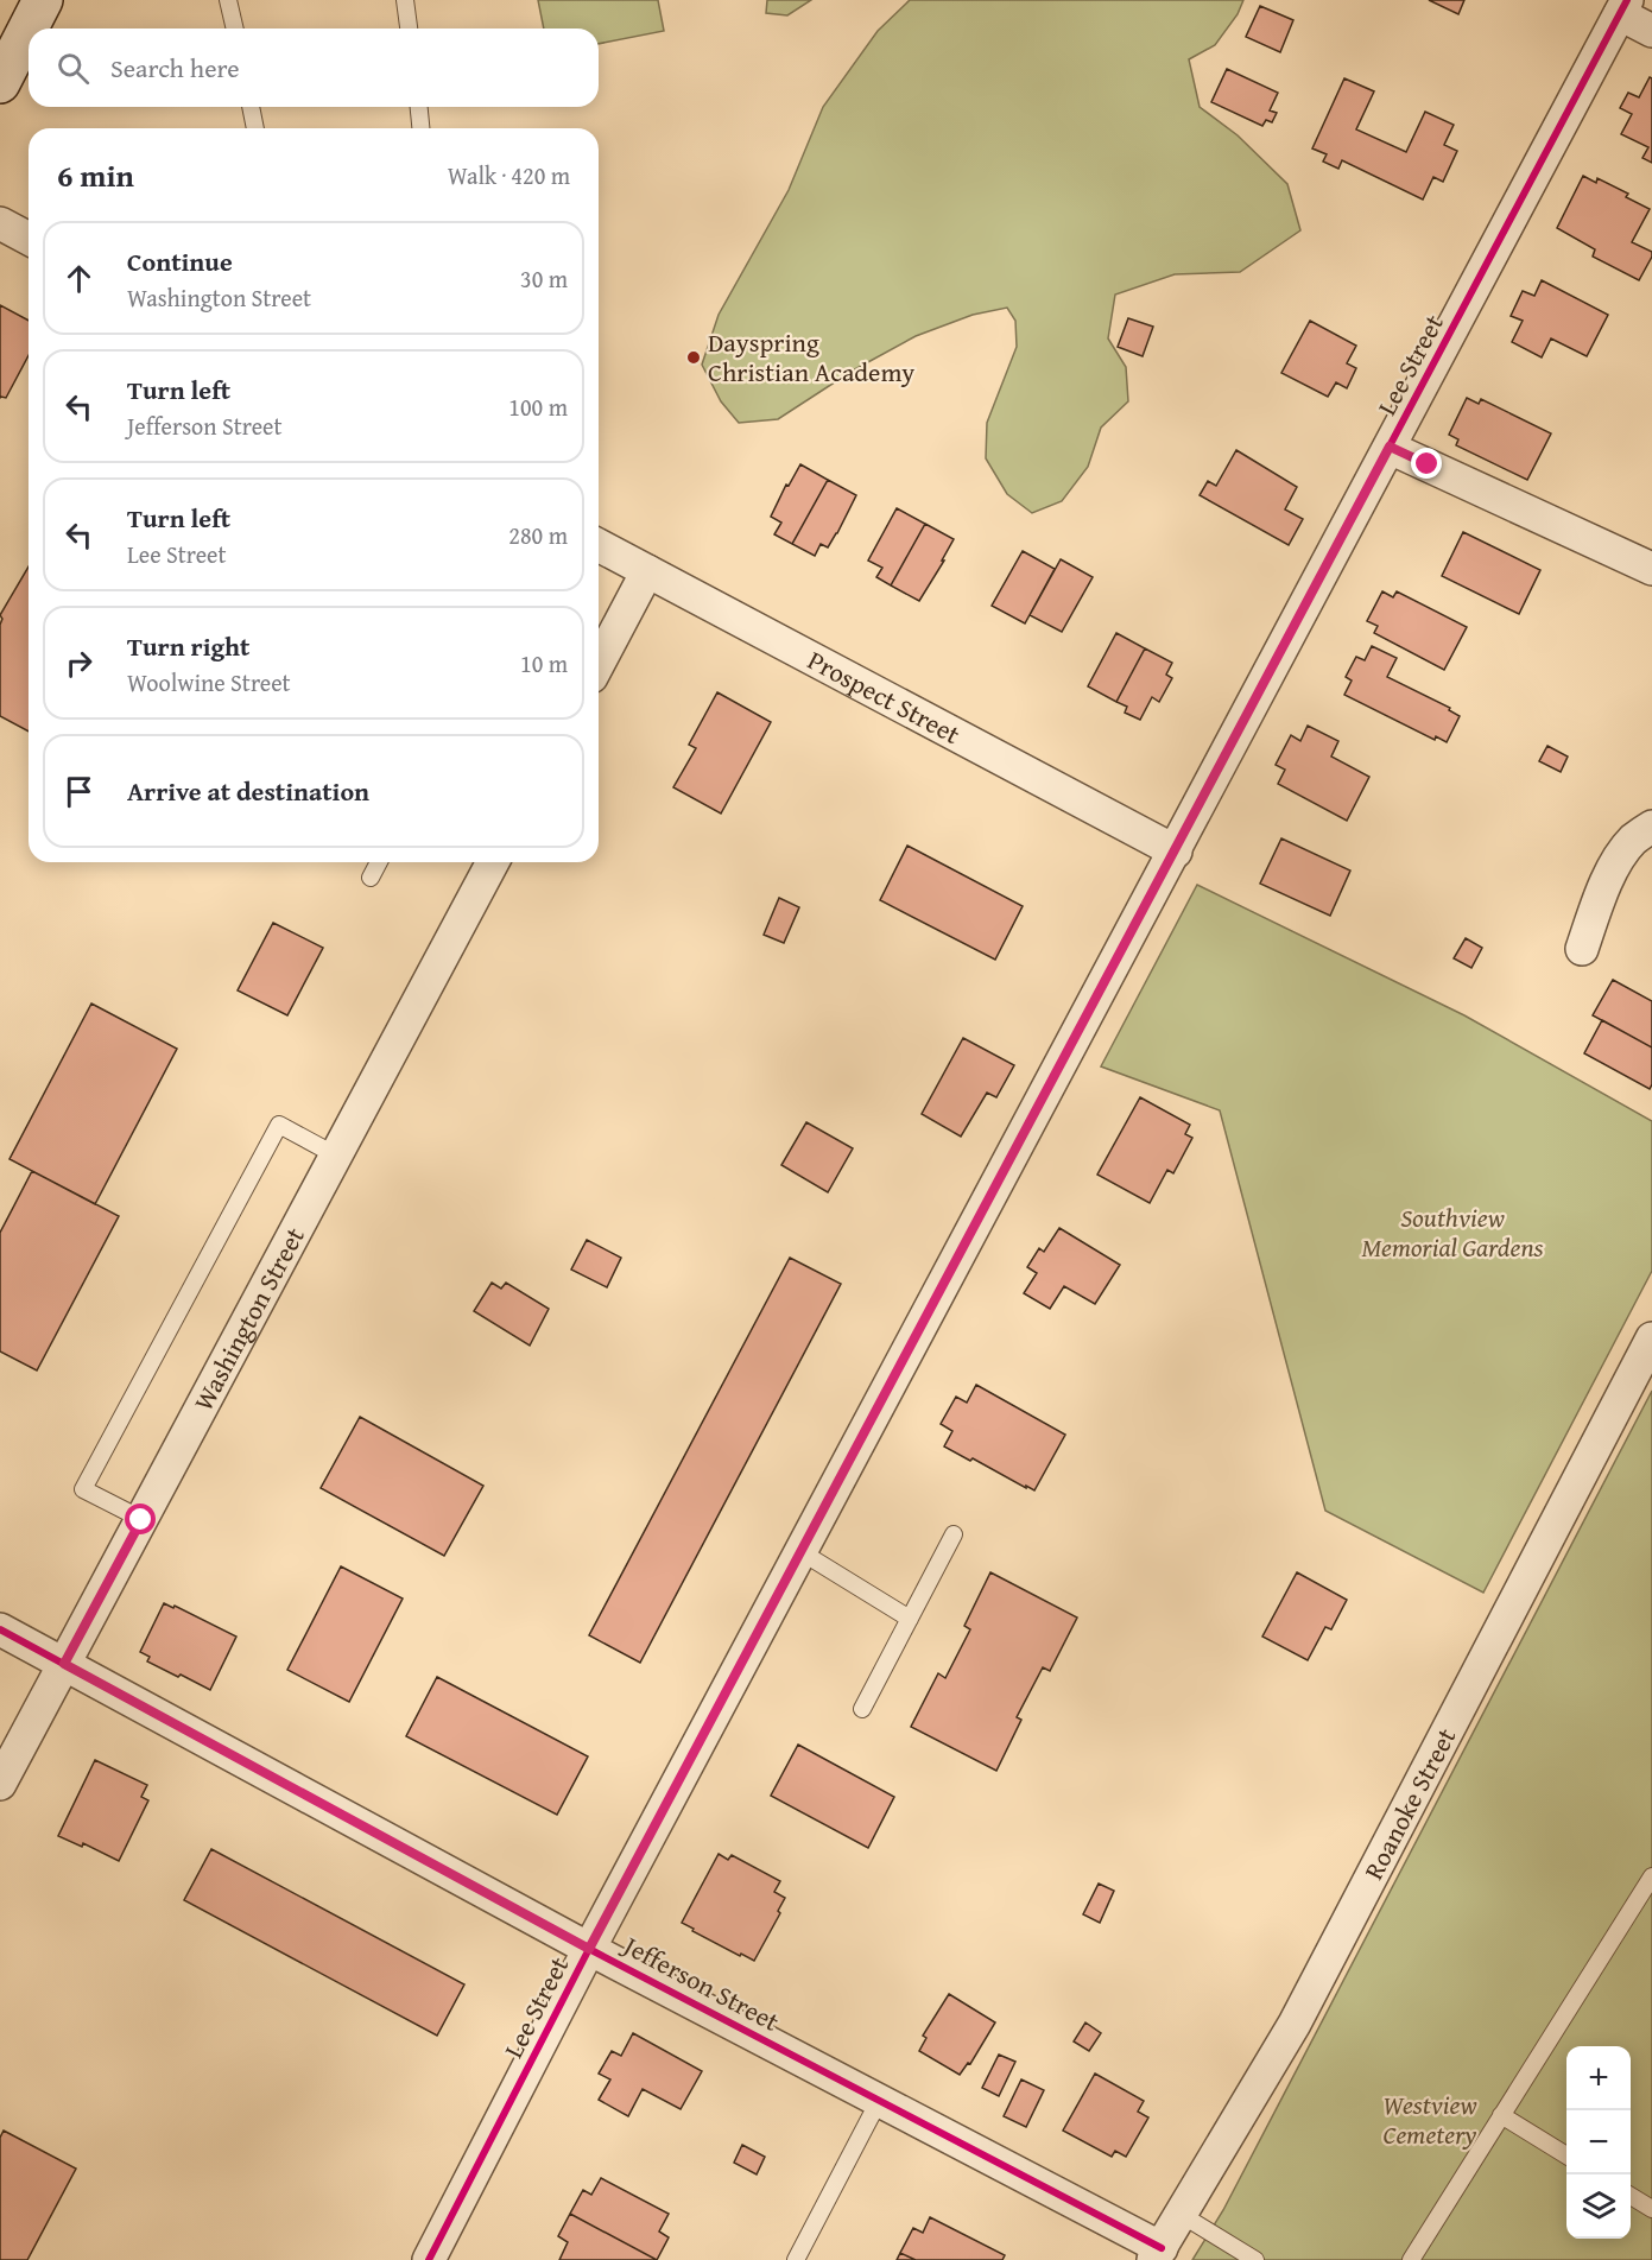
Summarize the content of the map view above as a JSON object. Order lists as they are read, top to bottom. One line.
{"streets":{"street":["Lee Street","Prospect Street","Washington Street","Roanoke Street","Jefferson Street"]},"crossings":[["Lee Street","Prospect Street"],["Lee Street","Jefferson Street"],["Washington Street","Jefferson Street"],["Roanoke Street","Jefferson Street"]],"parks":["Southview Memorial Gardens","Westview Cemetery"],"places":["Dayspring Christian Academy"],"page":{"search":"Search here","heading":["6 min","Walk · 420 m"],"list":[["Continue","Washington Street","30 m"],["Turn left","Jefferson Street","100 m"],["Turn left","Lee Street","280 m"],["Turn right","Woolwine Street","10 m"],"Arrive at destination"],"map_buttons":["+","−"]}}
